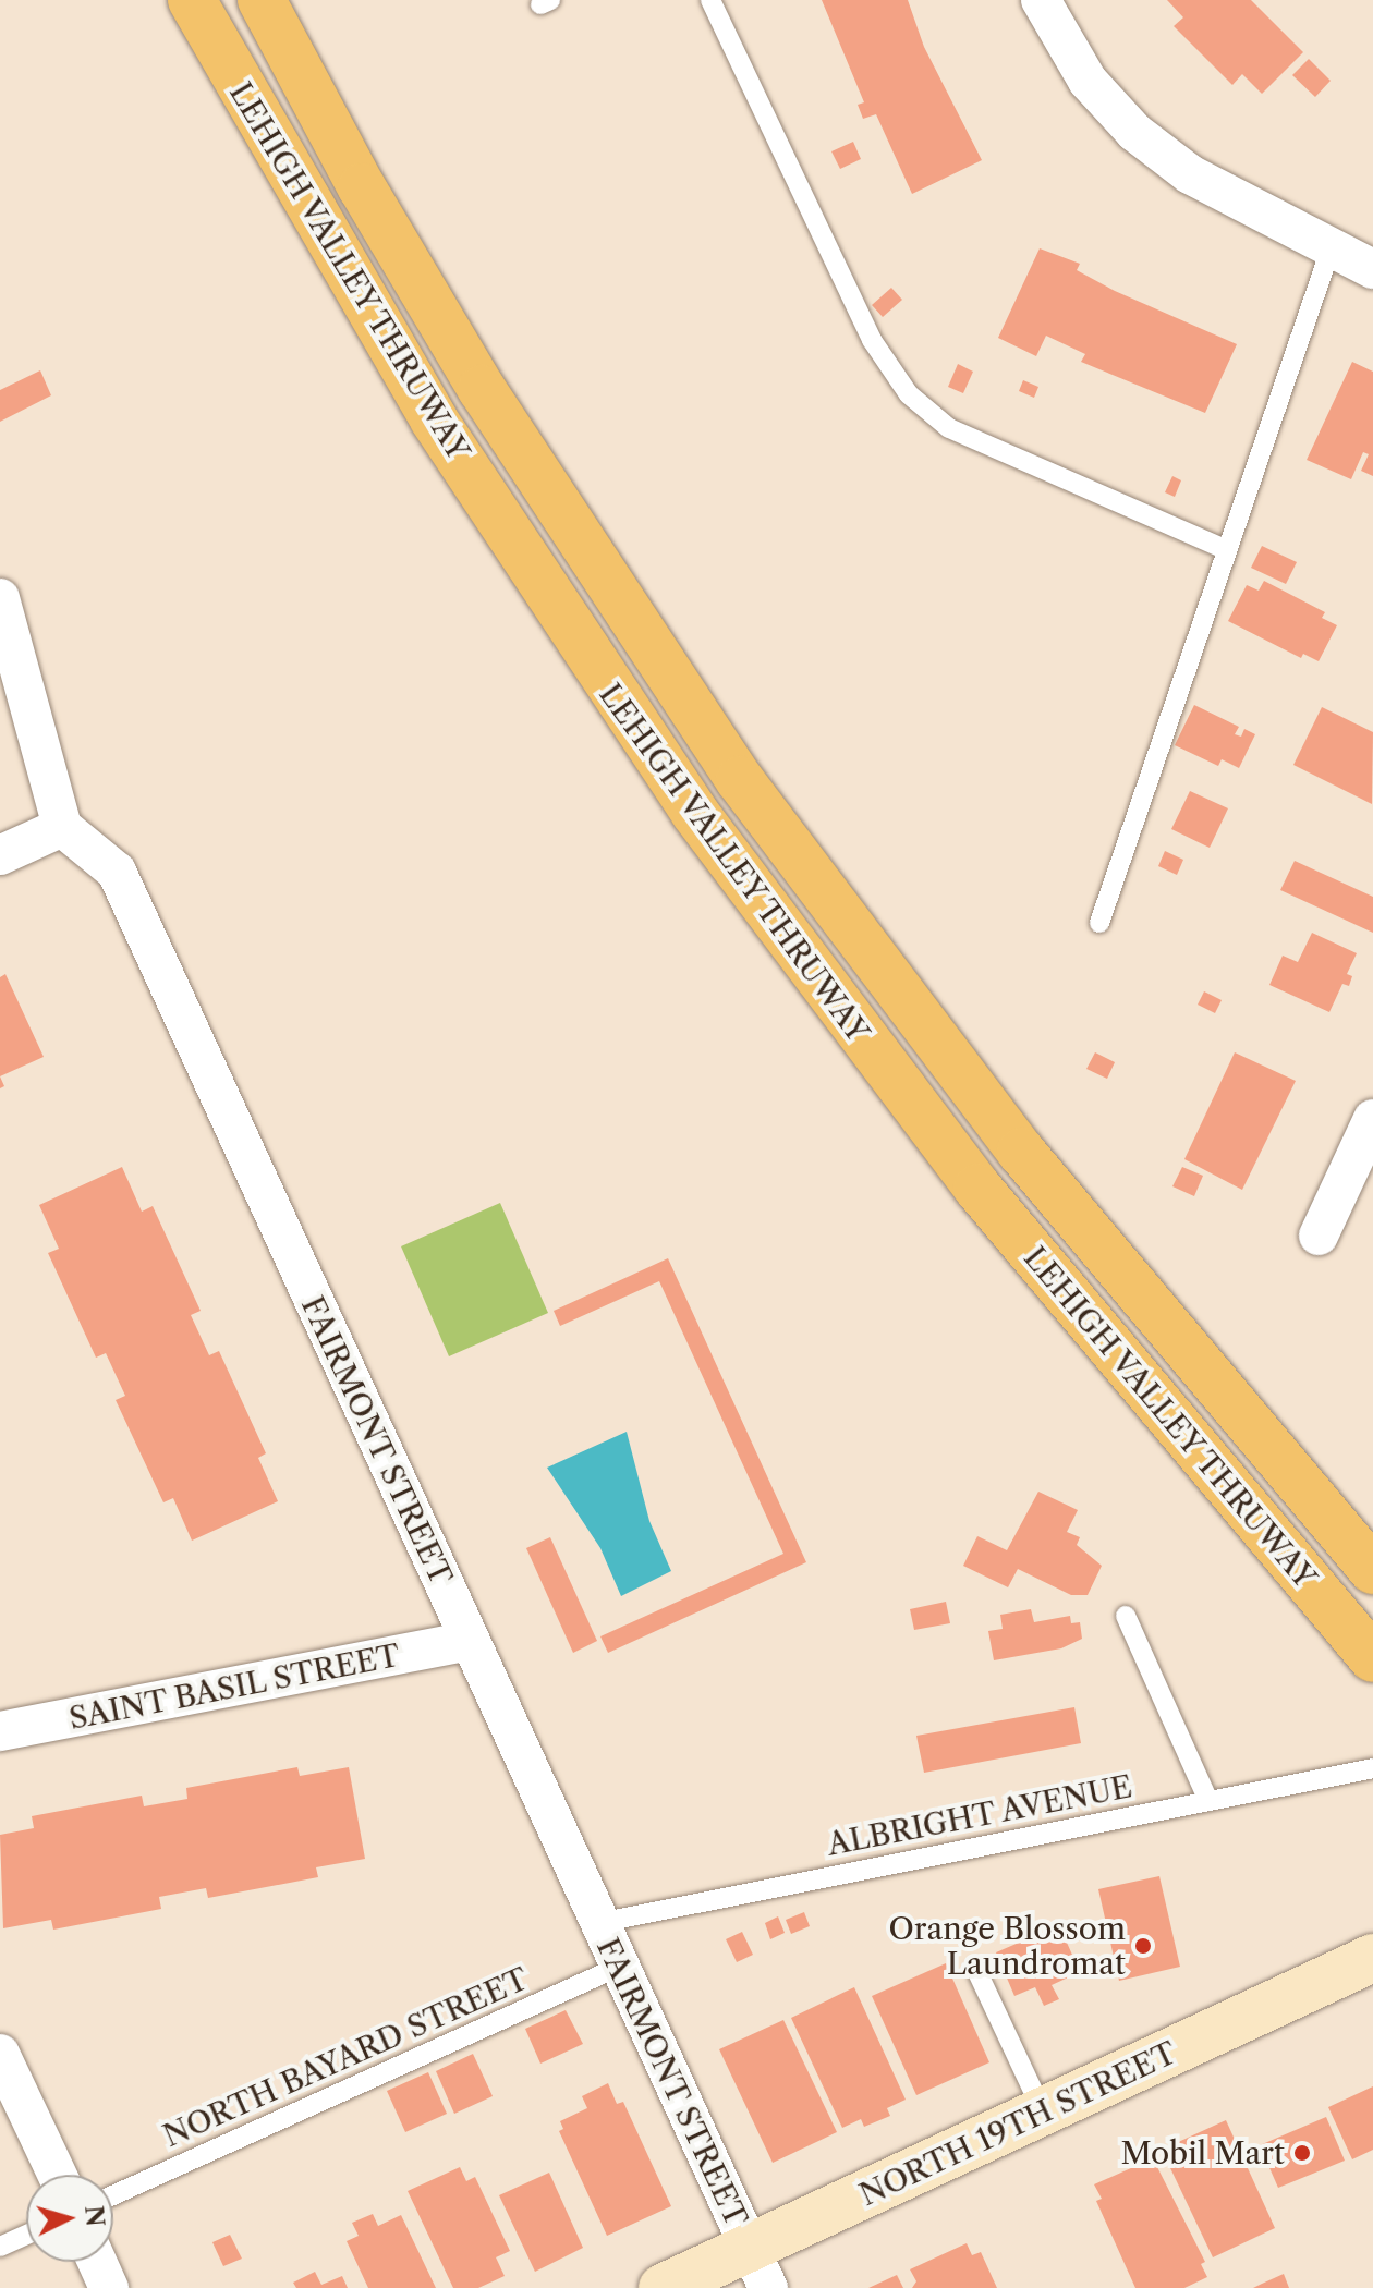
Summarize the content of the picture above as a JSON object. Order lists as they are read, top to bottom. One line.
{"streets":{"highway":["LEHIGH VALLEY THRUWAY"],"street":["FAIRMONT STREET","SAINT BASIL STREET","NORTH 19TH STREET"],"lane":["ALBRIGHT AVENUE","NORTH BAYARD STREET"]},"crossings":[["FAIRMONT STREET","SAINT BASIL STREET"],["FAIRMONT STREET","ALBRIGHT AVENUE"],["FAIRMONT STREET","NORTH BAYARD STREET"],["FAIRMONT STREET","NORTH 19TH STREET"]],"places":["Orange Blossom Laundromat","Mobil Mart"],"north":"right"}
